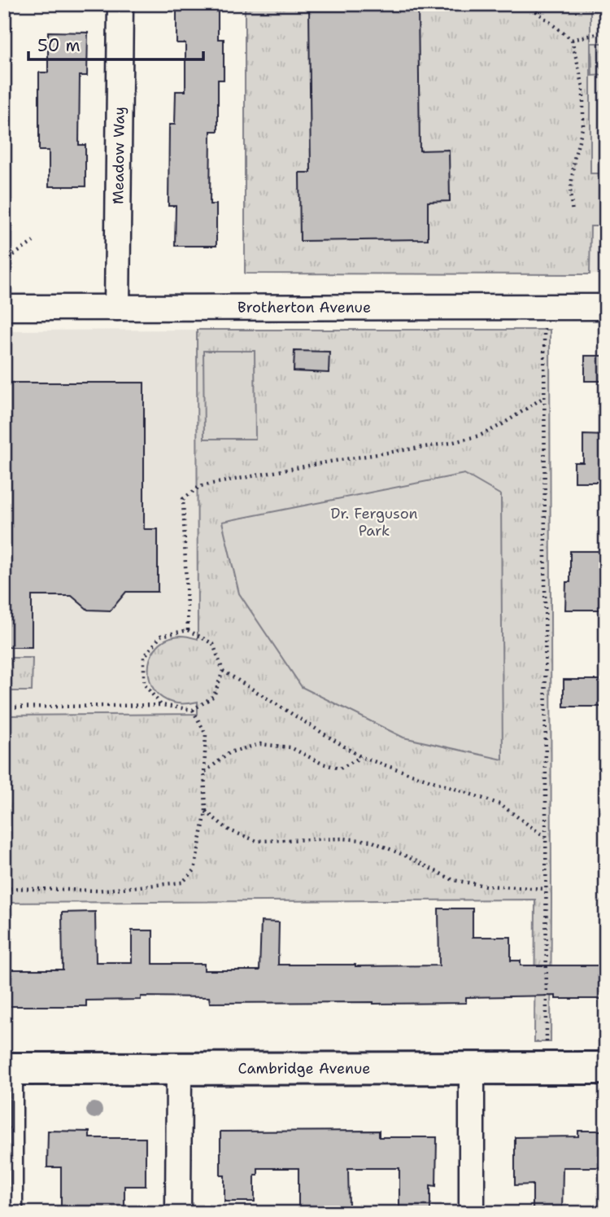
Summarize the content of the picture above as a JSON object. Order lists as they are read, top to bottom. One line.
{"streets":{"street":["Meadow Way","Brotherton Avenue","Cambridge Avenue"]},"crossings":[["Meadow Way","Brotherton Avenue"]],"parks":["Dr. Ferguson Park"],"scale_bar":"50 m"}
